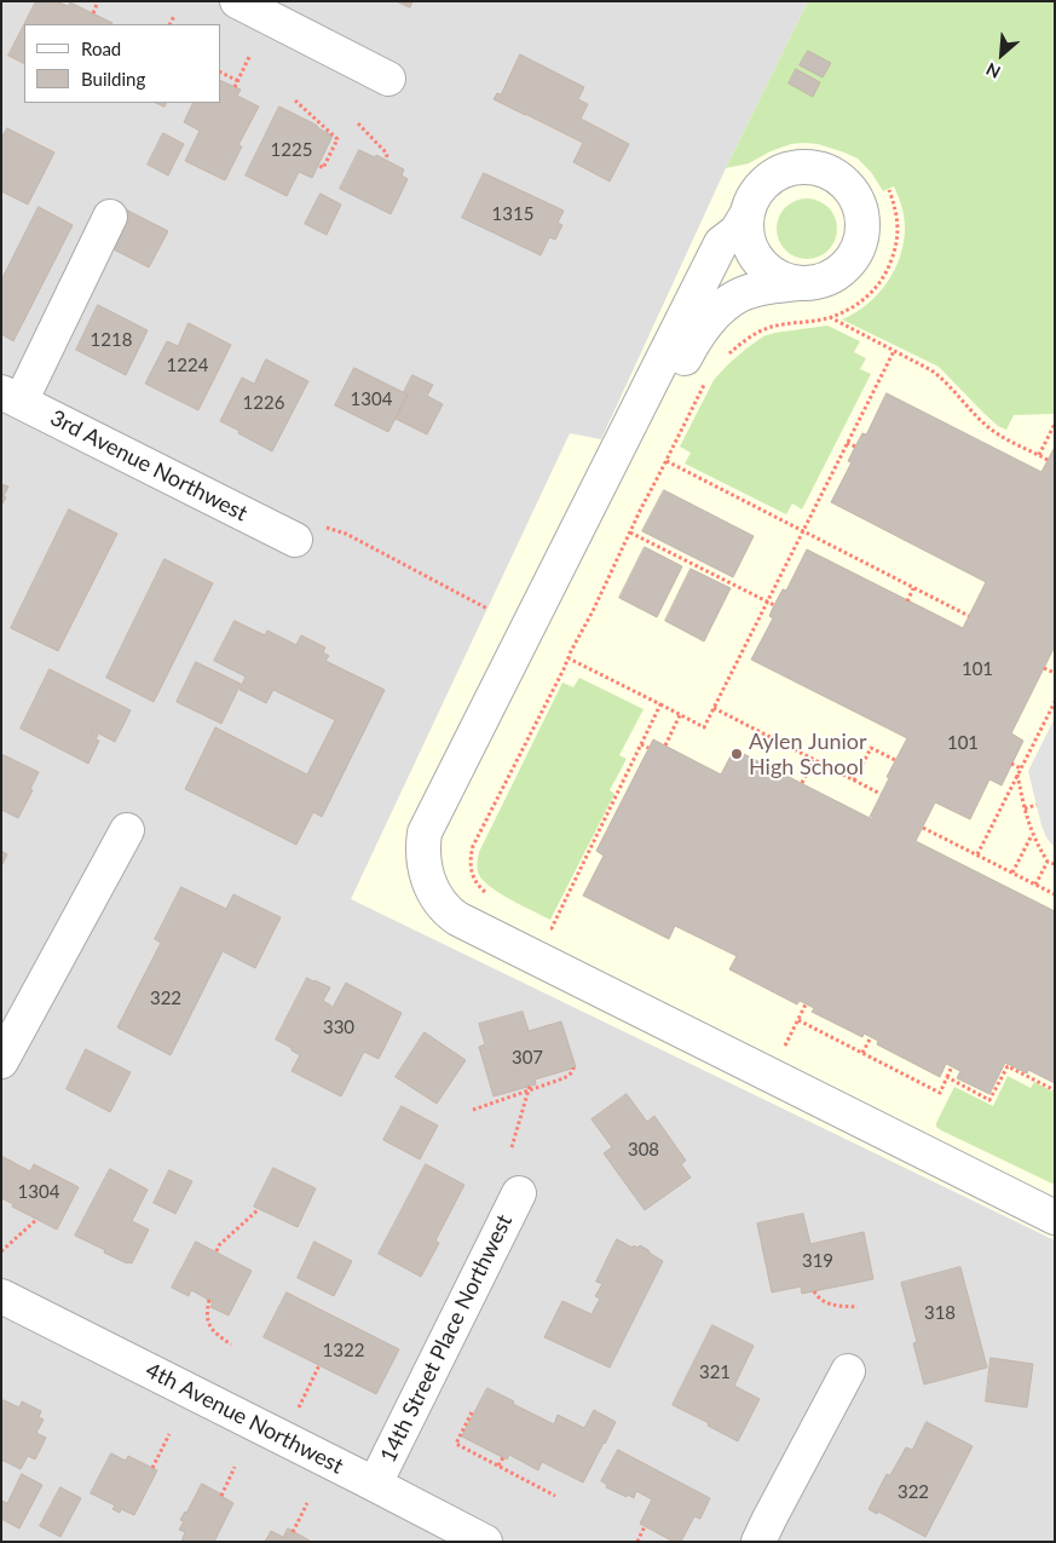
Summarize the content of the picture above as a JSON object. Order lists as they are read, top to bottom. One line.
{"streets":{"street":["3rd Avenue Northwest","14th Street Place Northwest","4th Avenue Northwest"]},"crossings":[["14th Street Place Northwest","4th Avenue Northwest"]],"places":["Aylen Junior High School"],"house_numbers":["1225","1315","1218","1224","1304","1226","101","101","322","330","307","308","1304","319","318","1322","321","322"],"legend":["Road","Building"],"north":"bottom left"}
